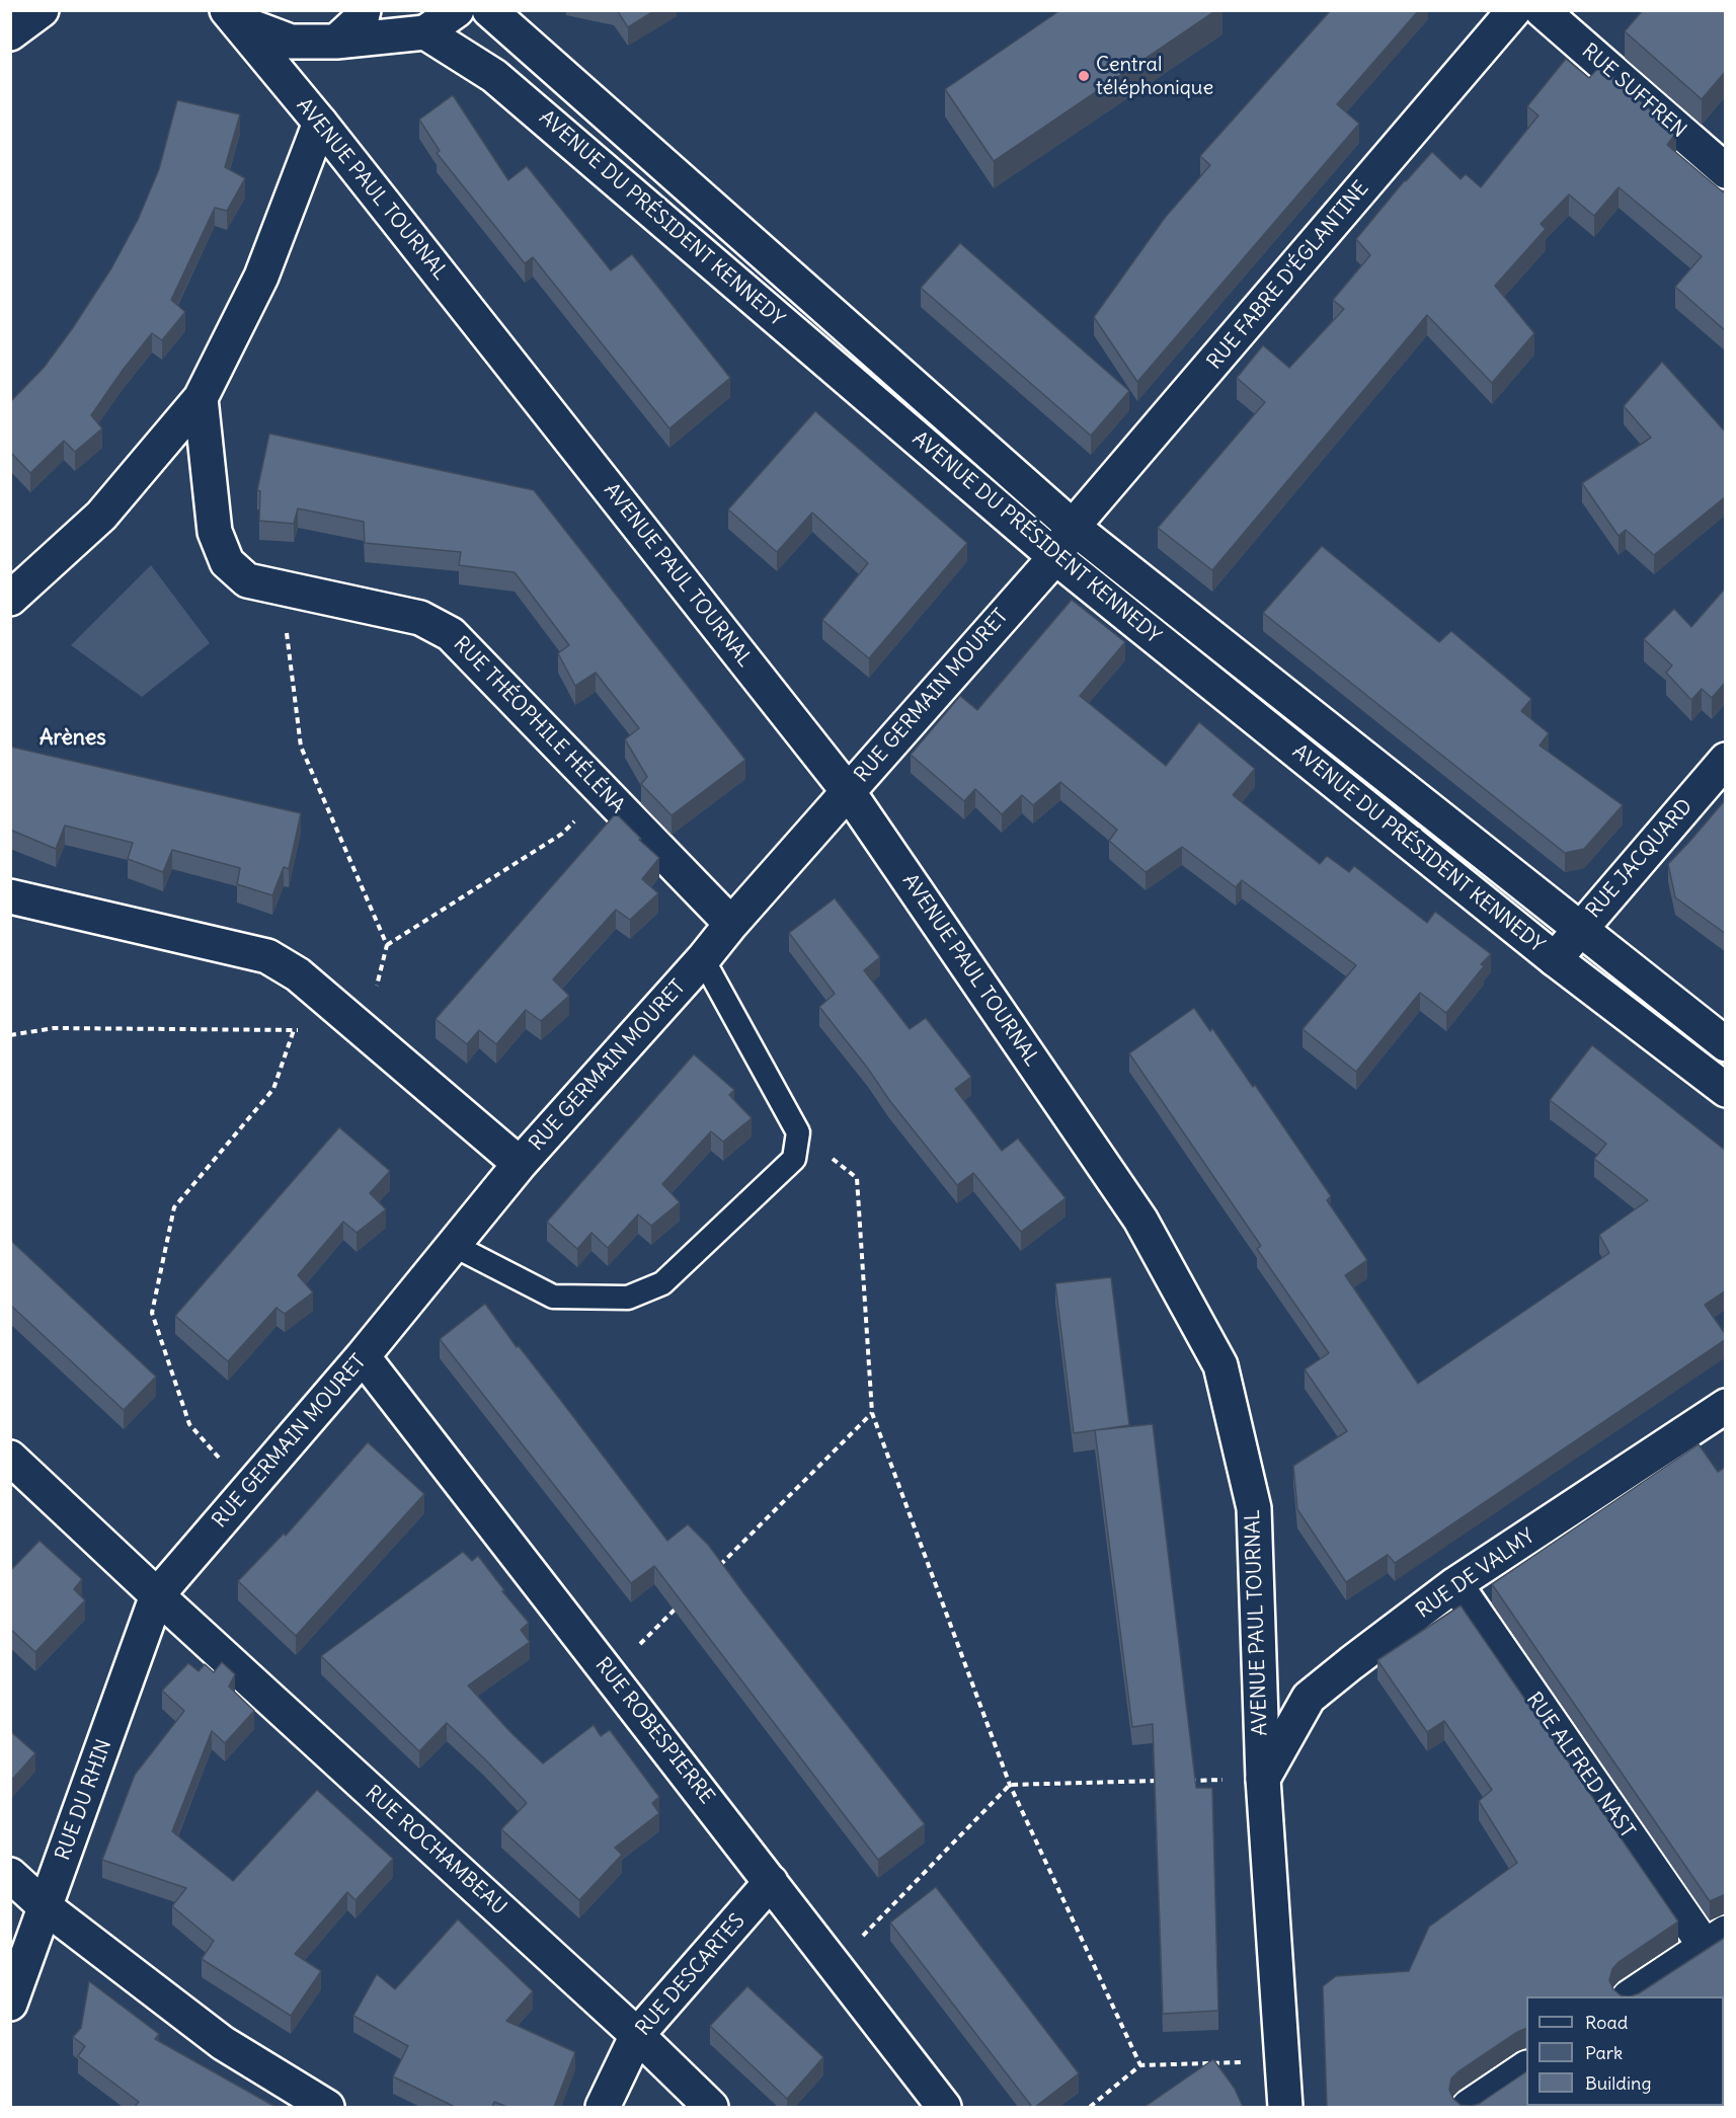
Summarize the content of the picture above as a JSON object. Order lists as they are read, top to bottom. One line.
{"streets":{"street":["RUE SUFFREN","AVENUE PAUL TOURNAL","AVENUE DU PRÉSIDENT KENNEDY","RUE FABRE D'ÉGLANTINE","RUE GERMAIN MOURET","RUE THÉOPHILE HÉLÉNA","RUE JACQUARD","RUE DE VALMY","RUE ROBESPIERRE","RUE ALFRED NAST","RUE DU RHIN","RUE ROCHAMBEAU","RUE DESCARTES"]},"crossings":[["AVENUE PAUL TOURNAL","RUE GERMAIN MOURET"],["AVENUE PAUL TOURNAL","RUE DE VALMY"],["AVENUE DU PRÉSIDENT KENNEDY","RUE FABRE D'ÉGLANTINE"],["AVENUE DU PRÉSIDENT KENNEDY","RUE GERMAIN MOURET"],["AVENUE DU PRÉSIDENT KENNEDY","RUE JACQUARD"],["RUE FABRE D'ÉGLANTINE","RUE GERMAIN MOURET"],["RUE GERMAIN MOURET","RUE THÉOPHILE HÉLÉNA"],["RUE GERMAIN MOURET","RUE ROBESPIERRE"],["RUE GERMAIN MOURET","RUE DU RHIN"],["RUE GERMAIN MOURET","RUE ROCHAMBEAU"],["RUE DE VALMY","RUE ALFRED NAST"],["RUE ROBESPIERRE","RUE DESCARTES"],["RUE DU RHIN","RUE ROCHAMBEAU"],["RUE ROCHAMBEAU","RUE DESCARTES"]],"districts":["Arènes"],"places":["Central téléphonique"],"legend":["Road","Park","Building"]}
